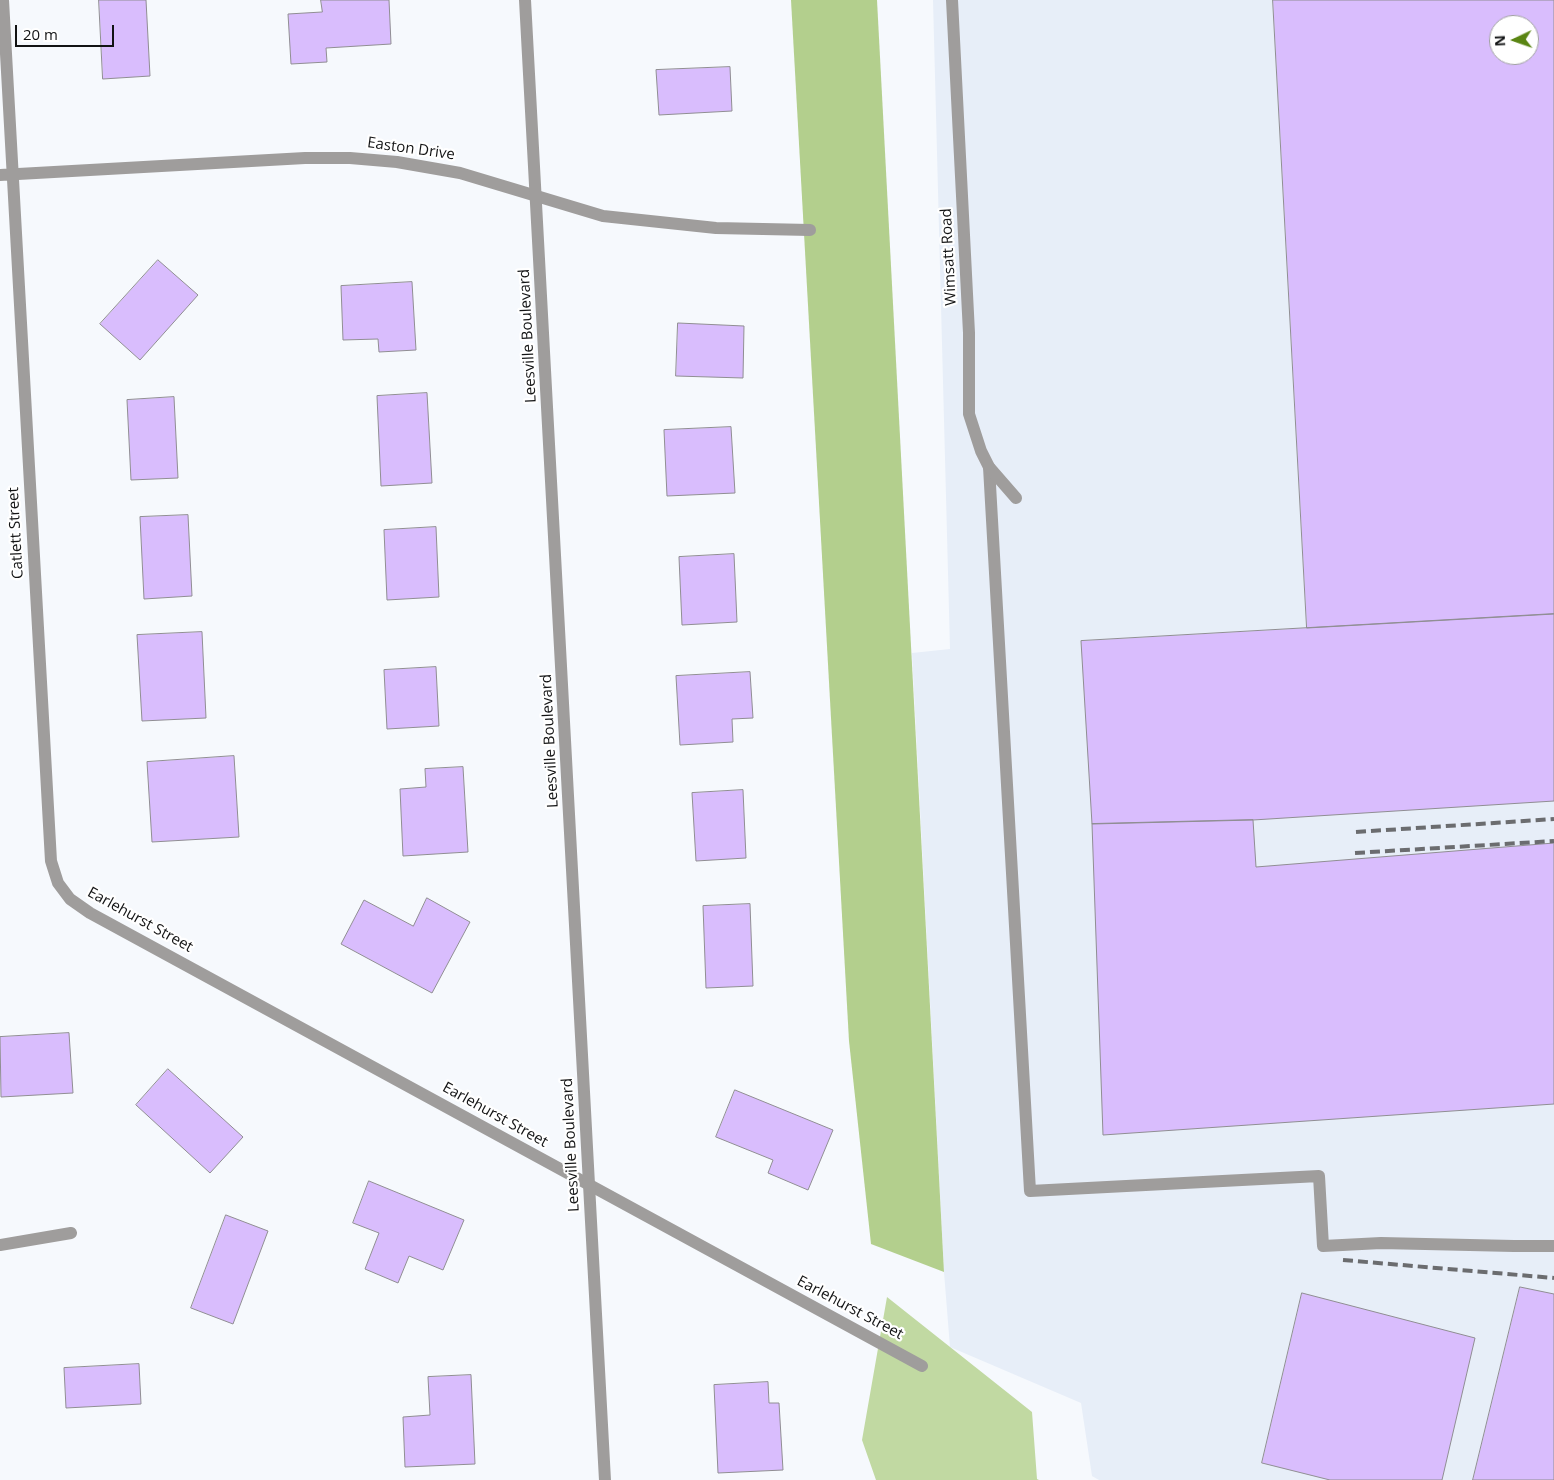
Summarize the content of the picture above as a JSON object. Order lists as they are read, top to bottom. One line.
{"streets":{"street":["Easton Drive","Wimsatt Road","Leesville Boulevard","Catlett Street","Earlehurst Street"]},"crossings":[["Easton Drive","Leesville Boulevard"],["Easton Drive","Catlett Street"],["Leesville Boulevard","Earlehurst Street"],["Catlett Street","Earlehurst Street"]],"scale_bar":"20 m","north":"left"}
